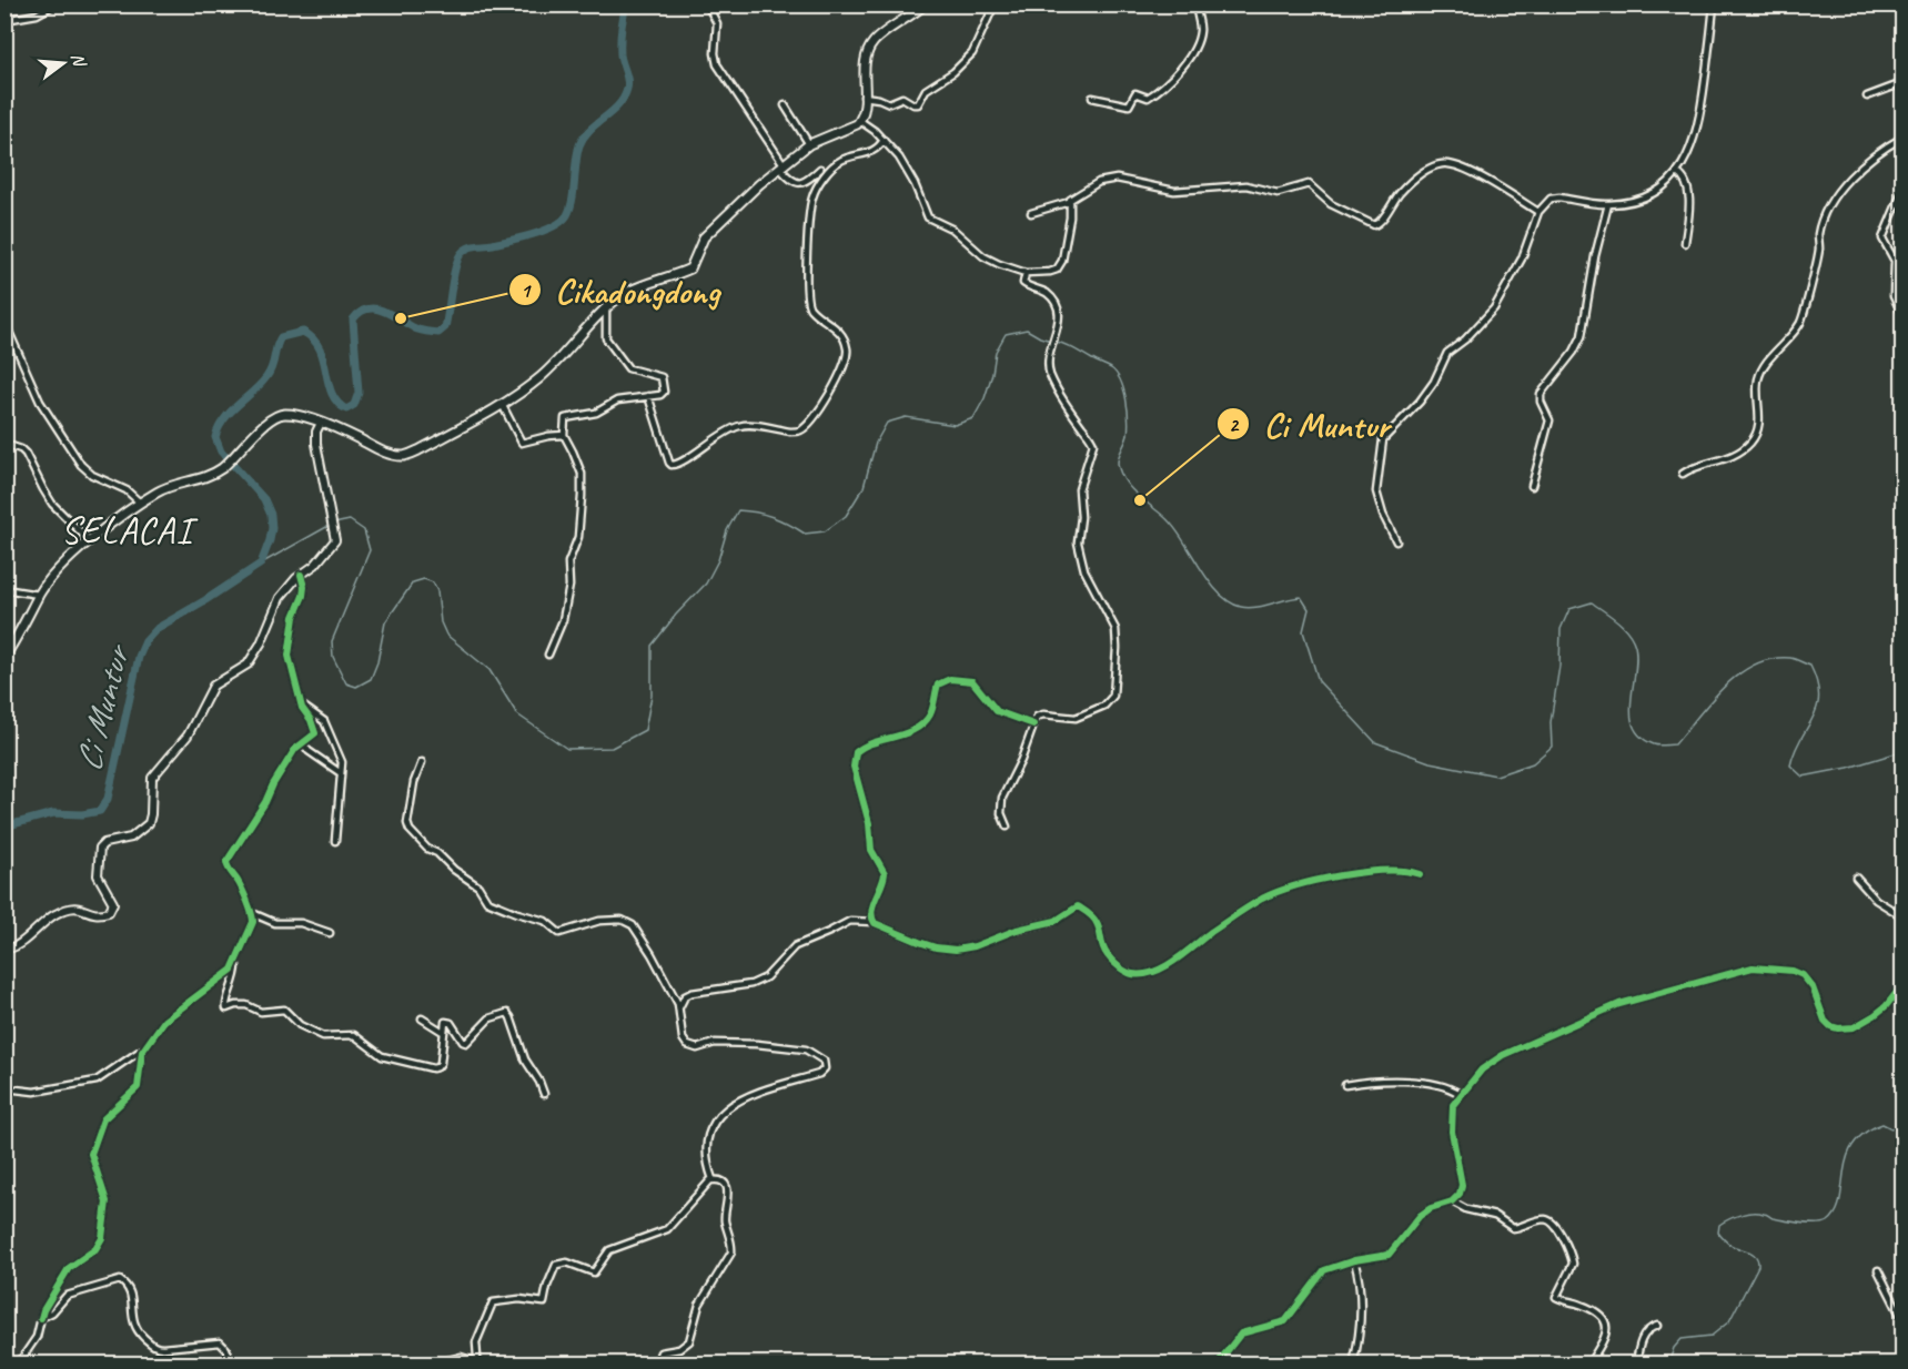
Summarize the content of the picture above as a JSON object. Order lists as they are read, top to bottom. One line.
{"districts":["SELACAI"],"water":["Ci Muntur"],"places":["Cikadongdong","Ci Muntur"],"north":"right"}
